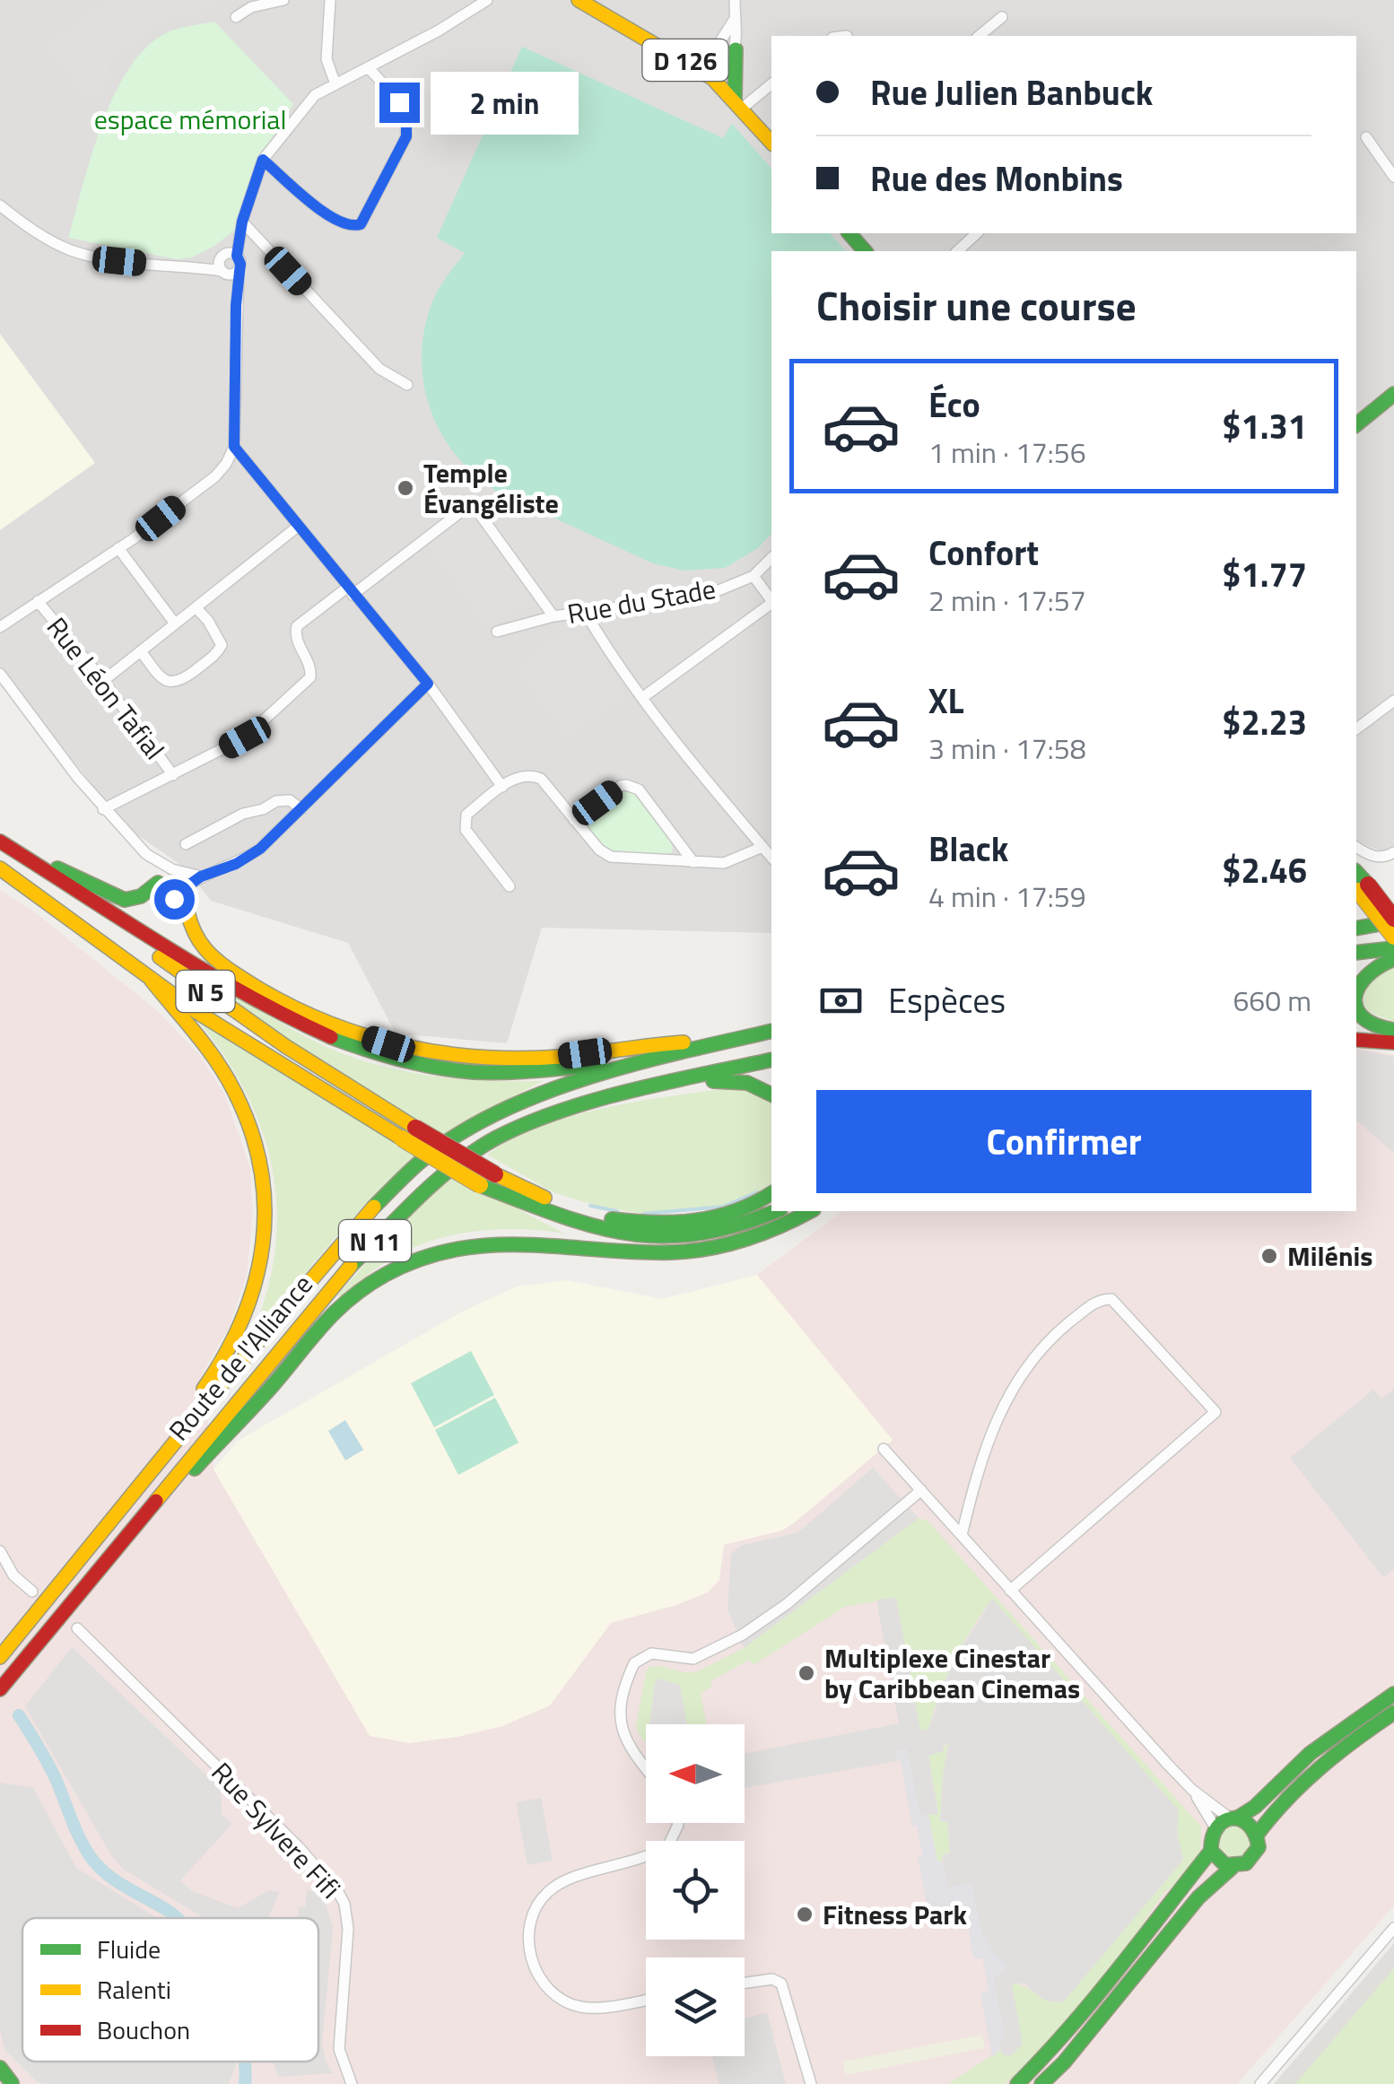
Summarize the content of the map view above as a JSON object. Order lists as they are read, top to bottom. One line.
{"streets":{"main road":["D 126","N 5","N 11","Route de l'Alliance"],"street":["Rue du Stade","Rue Léon Tafial","Rue Sylvere Fifi"]},"parks":["espace mémorial"],"places":["Temple Évangéliste","Milénis","Multiplexe Cinestar by Caribbean Cinemas","Fitness Park"],"legend":["Fluide","Ralenti","Bouchon"],"north":"left","page":{"banner":["Rue Julien Banbuck","Rue des Monbins"],"bubble":"2 min","heading":"Choisir une course","list":[{"name":"Éco","note":"1 min · 17:56","value":"$1.31"},{"name":"Confort","note":"2 min · 17:57","value":"$1.77"},{"name":"XL","note":"3 min · 17:58","value":"$2.23"},{"name":"Black","note":"4 min · 17:59","value":"$2.46"}],"pay":["Espèces","660 m"],"buttons":"Confirmer"}}
